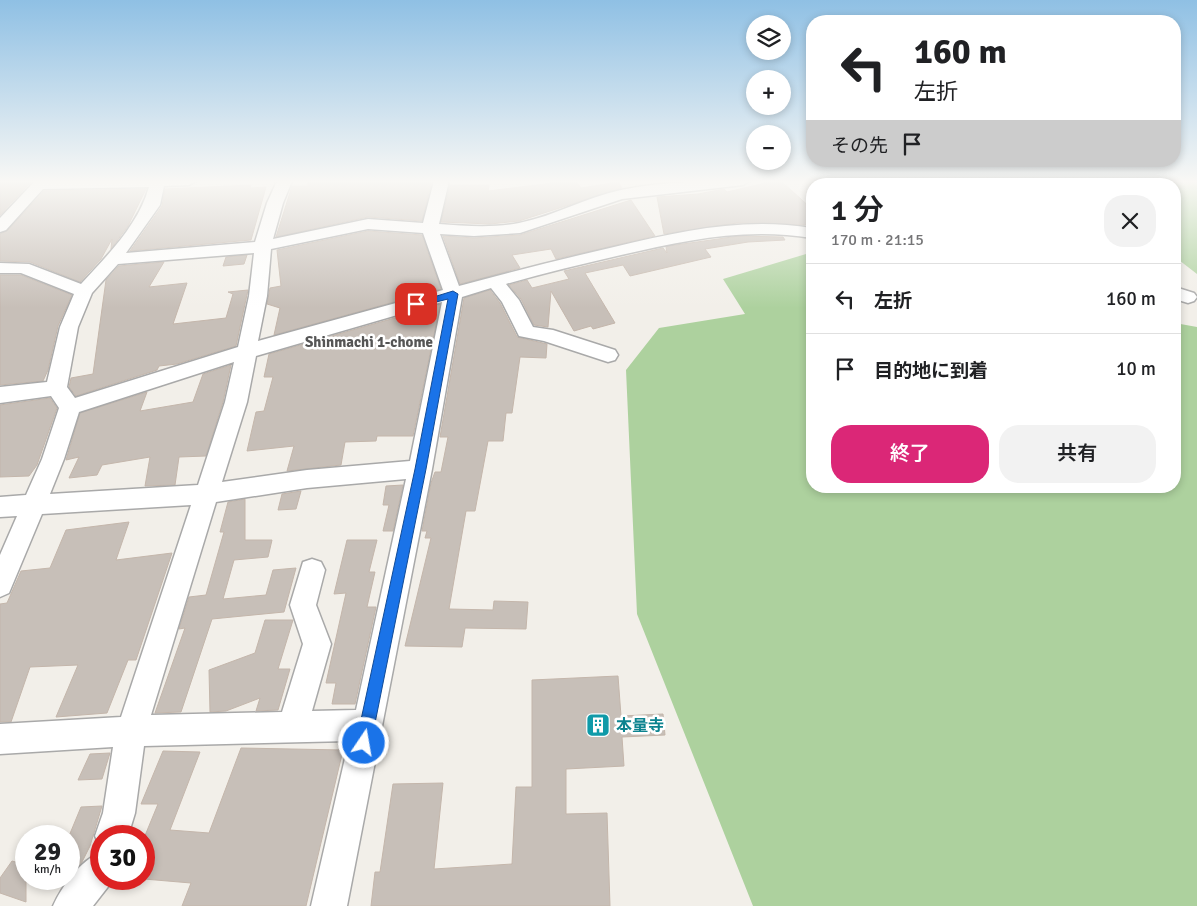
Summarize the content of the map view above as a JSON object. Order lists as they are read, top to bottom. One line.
{"districts":["Shinmachi 1-chome"],"places":{"building":["本量寺"]},"page":{"map_buttons":["+","−"],"turn":["160 m","左折"],"then":"その先","heading":["1 分","170 m · 21:15"],"list":[{"name":"左折","value":"160 m"},{"name":"目的地に到着","value":"10 m"}],"buttons":["終了","共有"],"speed":"29 km/h","limit":"30"}}
